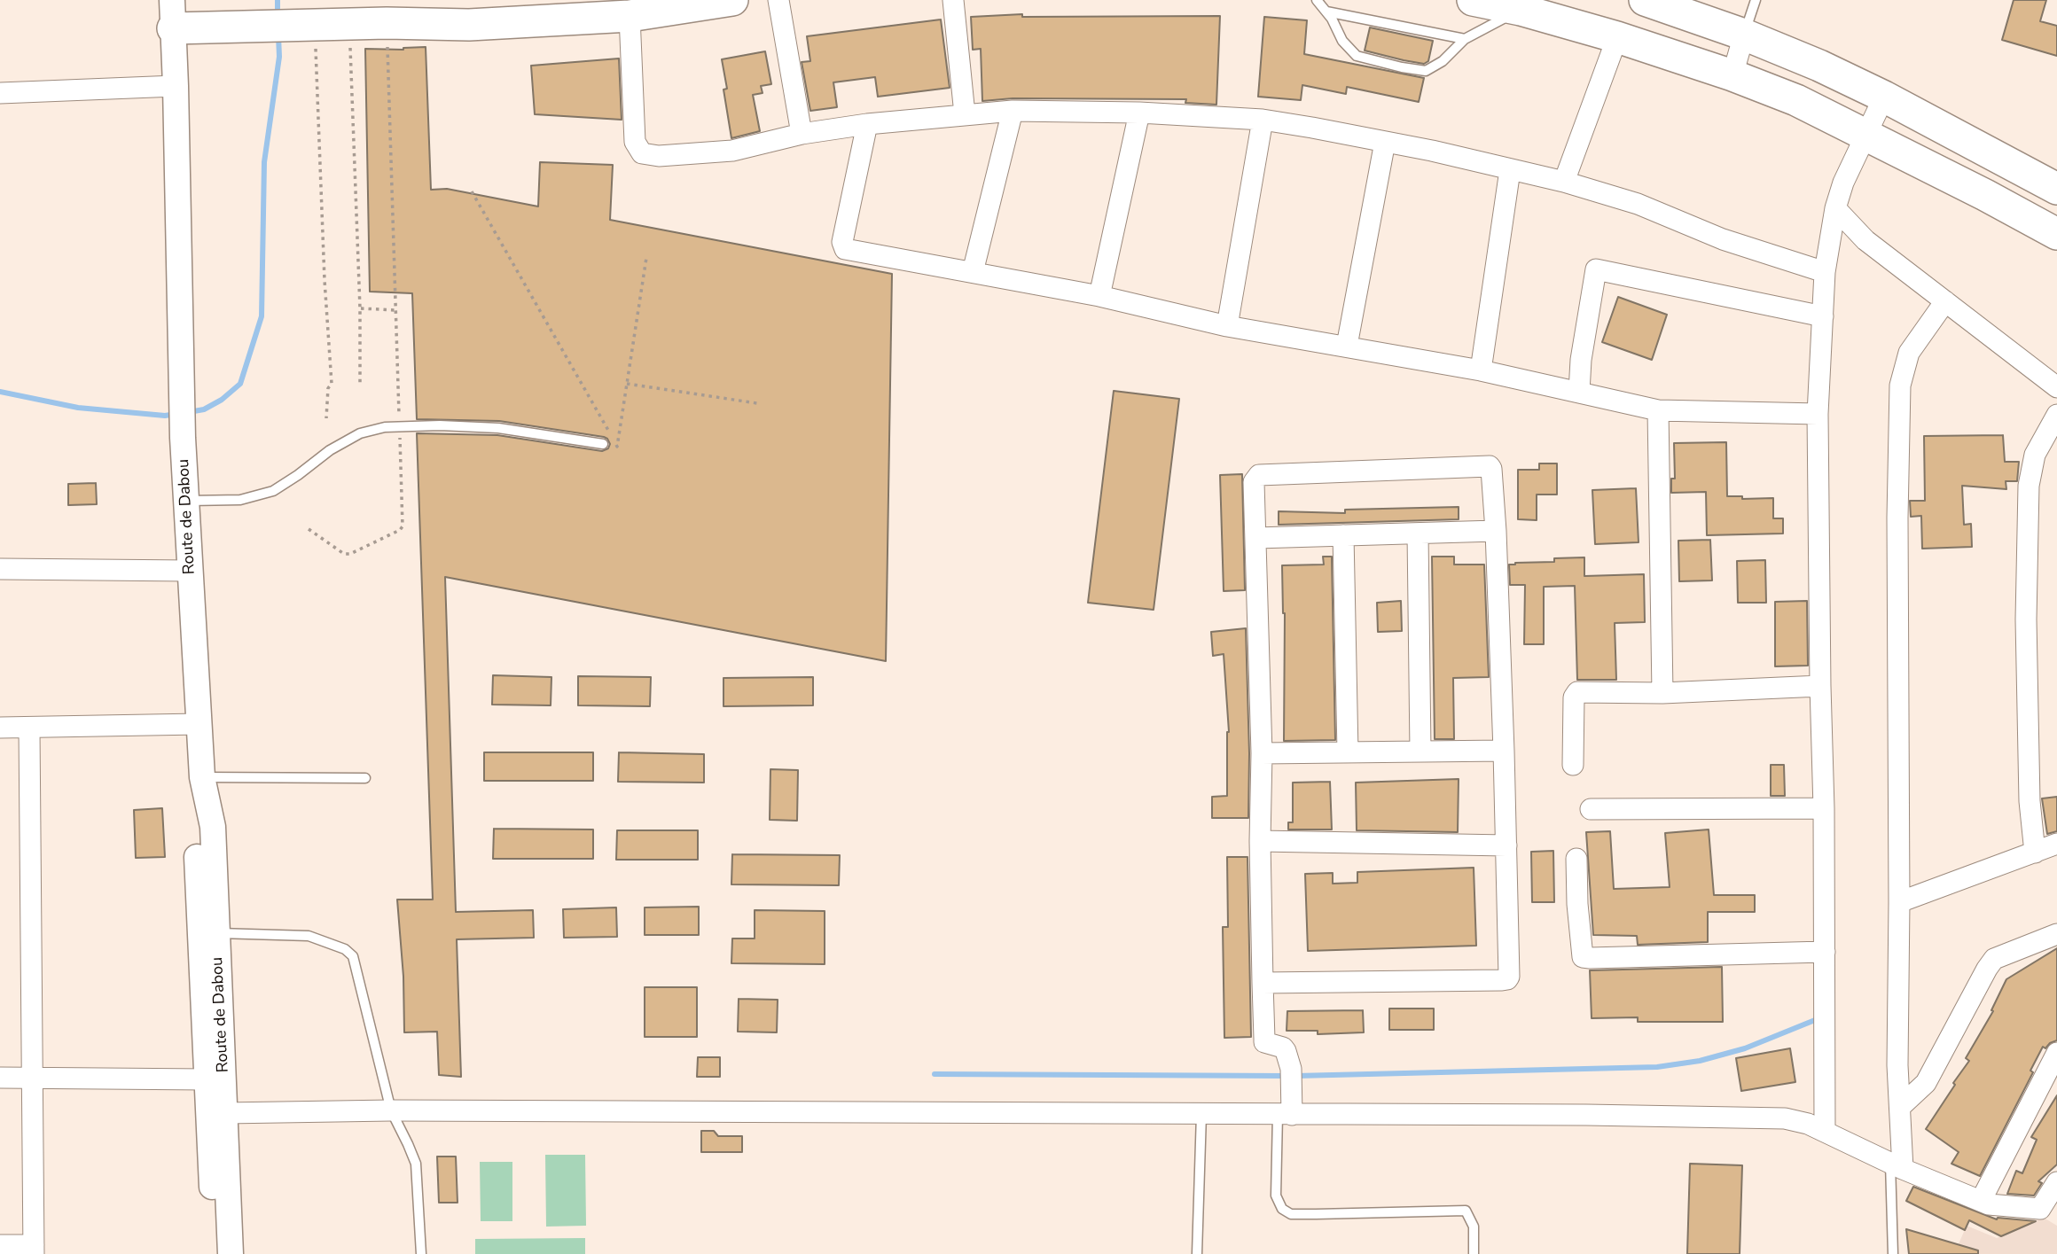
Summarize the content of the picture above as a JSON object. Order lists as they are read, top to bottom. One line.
{"streets":{"street":["Route de Dabou"]}}
